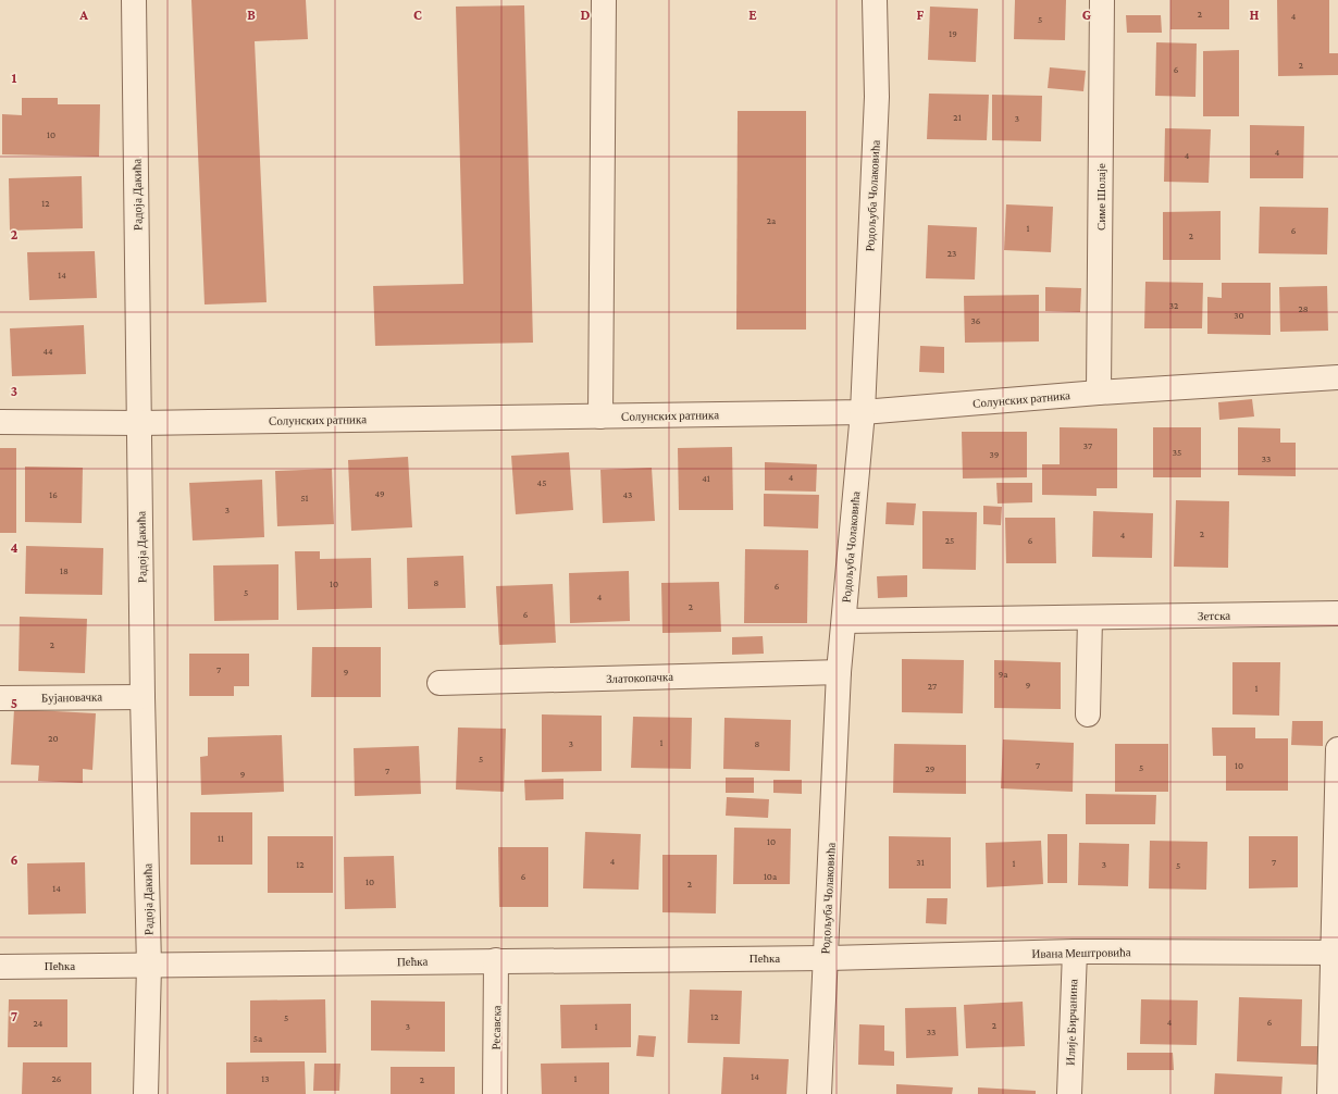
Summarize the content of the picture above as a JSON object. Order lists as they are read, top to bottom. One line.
{"streets":{"street":["Радоја Дакића","Родољуба Чолаковића","Симе Шолаје","Солунских ратника","Зетска","Златокопачка","Бујановачка","Ивана Мештровића","Пећка","Илије Бирчанина","Ресавска"]},"crossings":[["Радоја Дакића","Солунских ратника"],["Радоја Дакића","Бујановачка"],["Радоја Дакића","Пећка"],["Родољуба Чолаковића","Солунских ратника"],["Родољуба Чолаковића","Зетска"],["Родољуба Чолаковића","Златокопачка"],["Родољуба Чолаковића","Ивана Мештровића"],["Родољуба Чолаковића","Пећка"],["Симе Шолаје","Солунских ратника"],["Ивана Мештровића","Пећка"],["Ивана Мештровића","Илије Бирчанина"],["Пећка","Ресавска"]],"house_numbers":["2","4","5","19","2","6","21","3","10","4","4","12","2a","1","6","2","23","14","32","28","30","36","44","37","35","39","33","4","41","45","49","16","43","51","3","2","4","25","6","18","8","10","6","5","4","2","6","2","7","9","9a","9","27","1","20","1","3","8","5","7","10","5","29","7","9","11","10","4","31","7","1","12","3","5","6","10a","10","2","14","12","5","4","6","24","2","3","1","33","5a","14","26","13","1","2"],"grid":{"columns":["A","B","C","D","E","F","G","H"],"rows":["1","2","3","4","5","6","7"]}}
